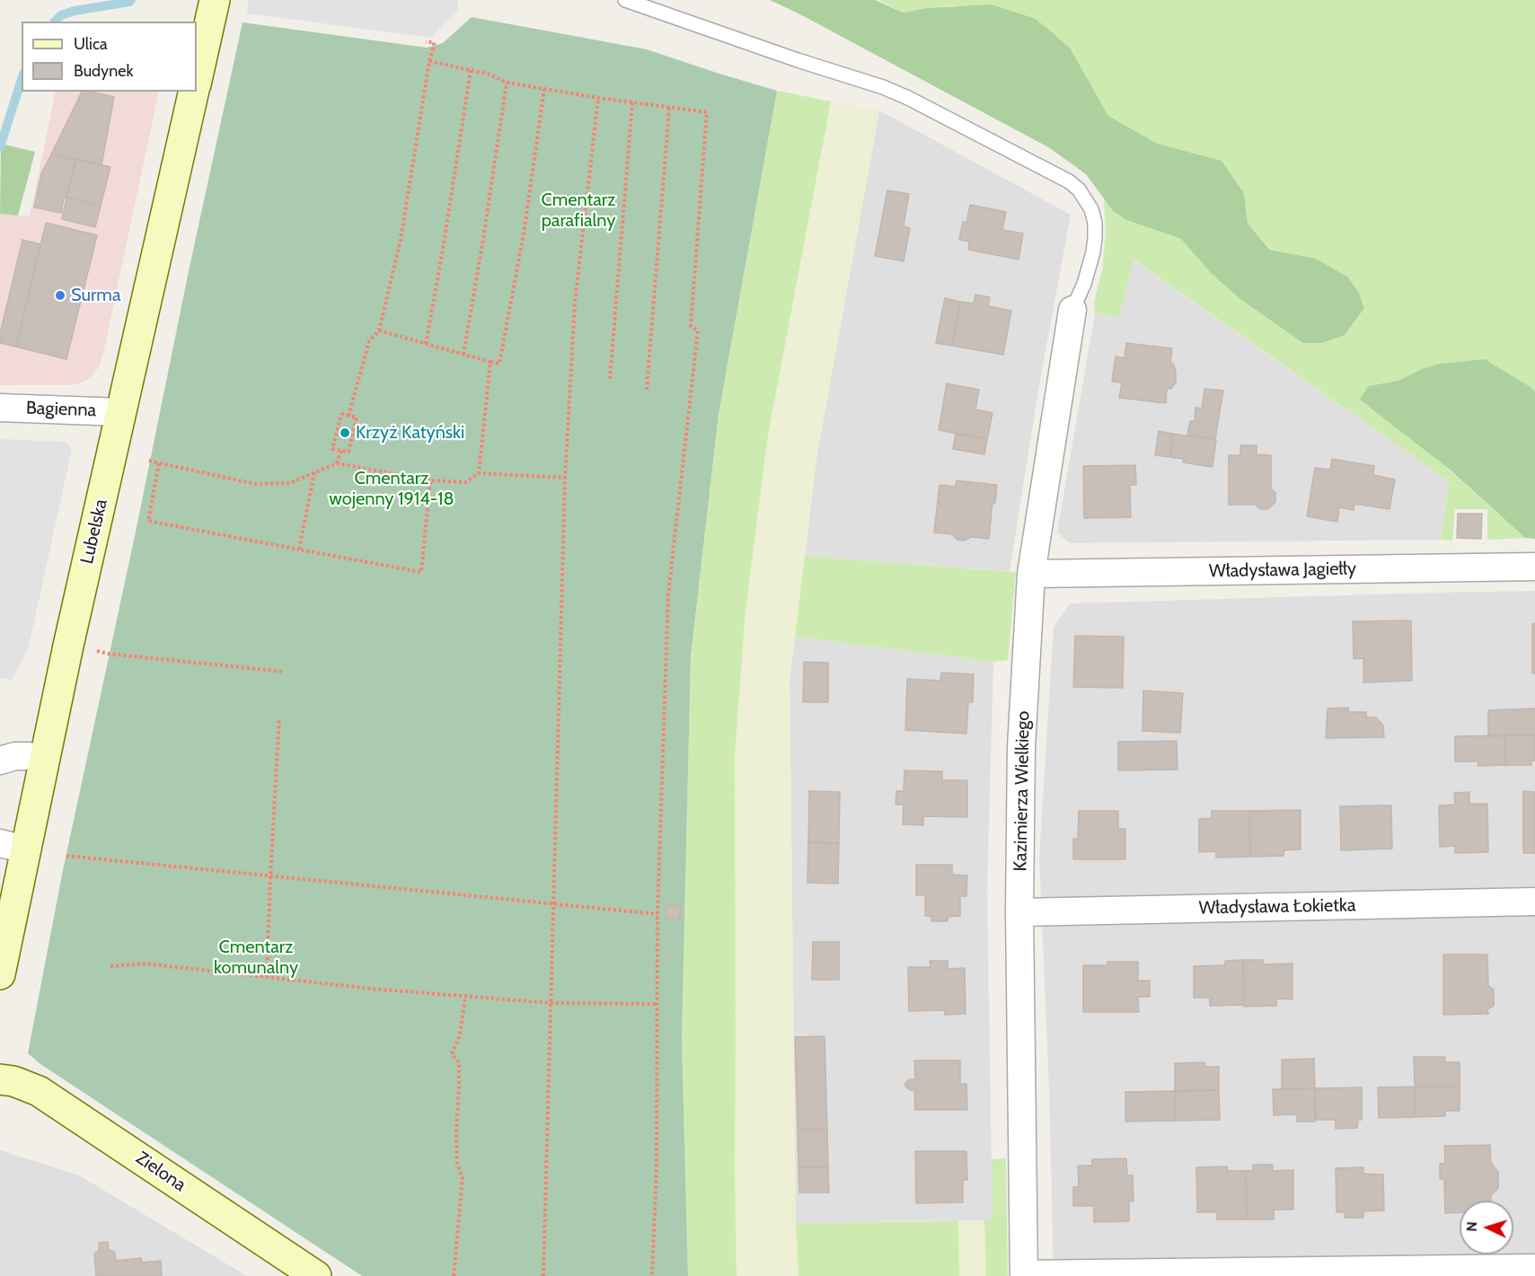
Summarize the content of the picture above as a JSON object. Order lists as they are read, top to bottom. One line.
{"streets":{"street":["Bagienna","Lubelska","Władysława Jagiełły","Kazimierza Wielkiego","Władysława Łokietka","Zielona"]},"crossings":[["Bagienna","Lubelska"],["Władysława Jagiełły","Kazimierza Wielkiego"],["Kazimierza Wielkiego","Władysława Łokietka"]],"parks":["Cmentarz parafialny","Cmentarz wojenny 1914-18","Cmentarz komunalny"],"places":["Surma","Krzyż Katyński"],"legend":["Ulica","Budynek"],"north":"left"}
